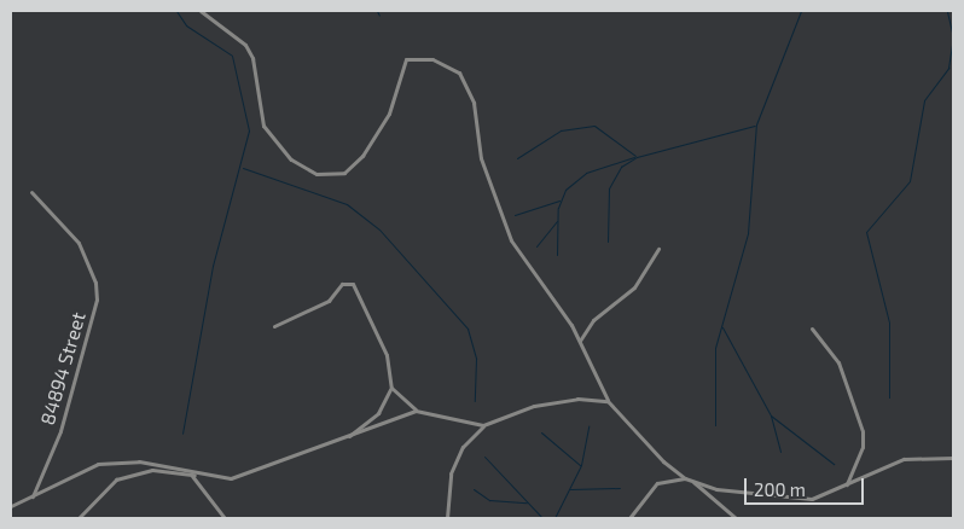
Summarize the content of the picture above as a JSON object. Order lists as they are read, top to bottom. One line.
{"streets":{"street":["84894 Street"]},"scale_bar":"200 m"}
